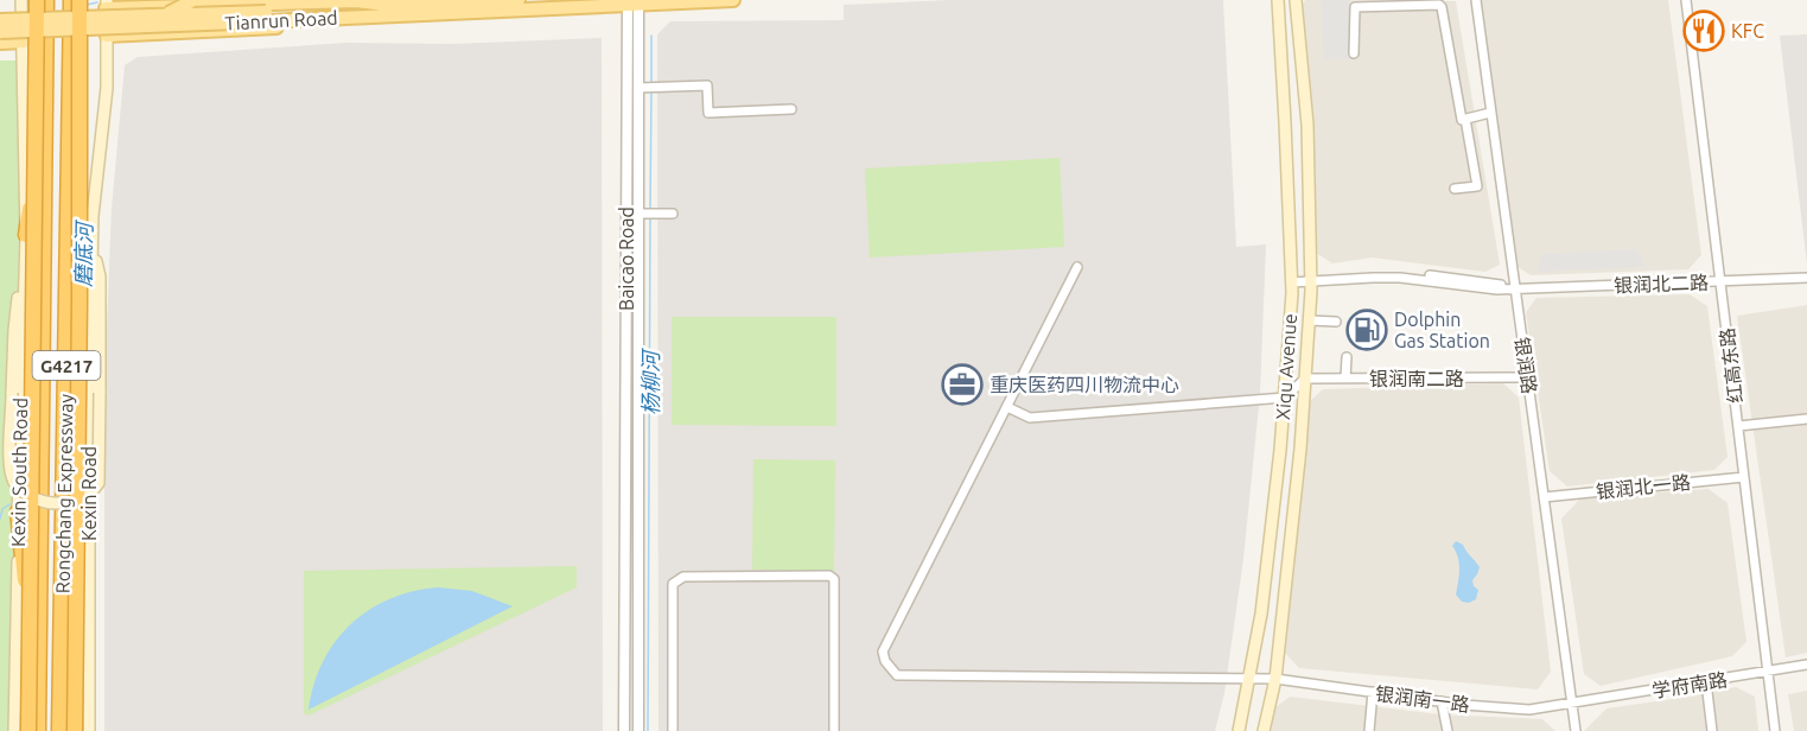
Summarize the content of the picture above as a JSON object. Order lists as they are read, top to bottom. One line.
{"streets":{"highway":["G4217","Rongchang Expressway"],"main road":["Tianrun Road","Xiqu Avenue","Kexin South Road","Kexin Road"],"street":["Baicao Road","银润北二路","银润路","红高东路","银润南二路","银润北一路","学府南路","银润南一路"]},"crossings":[["Tianrun Road","Baicao Road"],["银润北二路","银润路"],["银润北二路","红高东路"],["银润北二路","Xiqu Avenue"],["银润路","银润南二路"],["银润路","银润北一路"],["银润路","学府南路"],["银润路","银润南一路"],["红高东路","银润北一路"],["红高东路","学府南路"],["Xiqu Avenue","银润南二路"],["Xiqu Avenue","银润南一路"],["学府南路","银润南一路"]],"water":["磨底河","杨柳河"],"places":{"restaurant":["KFC"],"fuel station":["Dolphin Gas Station"],"office":["重庆医药四川物流中心"]}}
